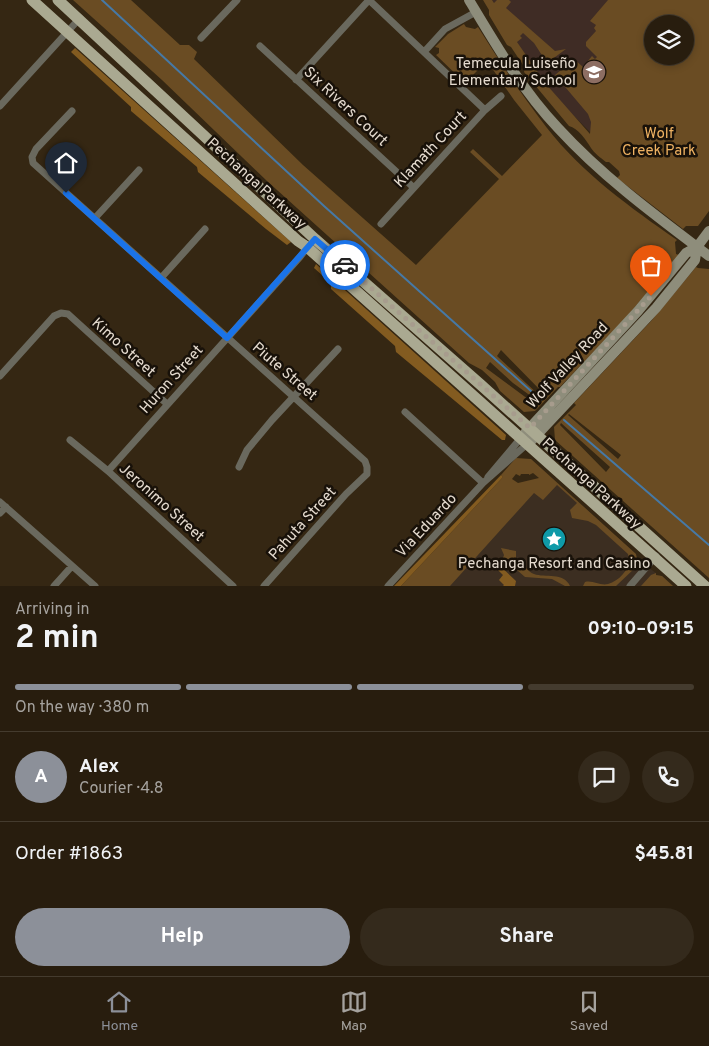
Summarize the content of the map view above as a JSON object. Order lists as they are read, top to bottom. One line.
{"streets":{"main road":["Pechanga Parkway","Wolf Valley Road"],"street":["Six Rivers Court","Klamath Court","Kimo Street","Piute Street","Huron Street","Jeronimo Street","Pahuta Street","Via Eduardo"]},"crossings":[["Six Rivers Court","Klamath Court"],["Pechanga Parkway","Wolf Valley Road"],["Pechanga Parkway","Huron Street"],["Pechanga Parkway","Via Eduardo"],["Kimo Street","Huron Street"],["Wolf Valley Road","Via Eduardo"],["Piute Street","Huron Street"],["Piute Street","Pahuta Street"],["Huron Street","Jeronimo Street"]],"parks":["Wolf Creek Park"],"places":{"school or university":["Temecula Luiseño Elementary School"],"place":["Pechanga Resort and Casino"]},"page":{"heading":["2 min","Arriving in","09:10–09:15"],"panel":["Alex","Courier · 4.8","Order #1863","$45.81"],"bar":"On the way · 380 m","round":"A","buttons":["Help","Share"],"tabs":["Home","Map","Saved"]}}
